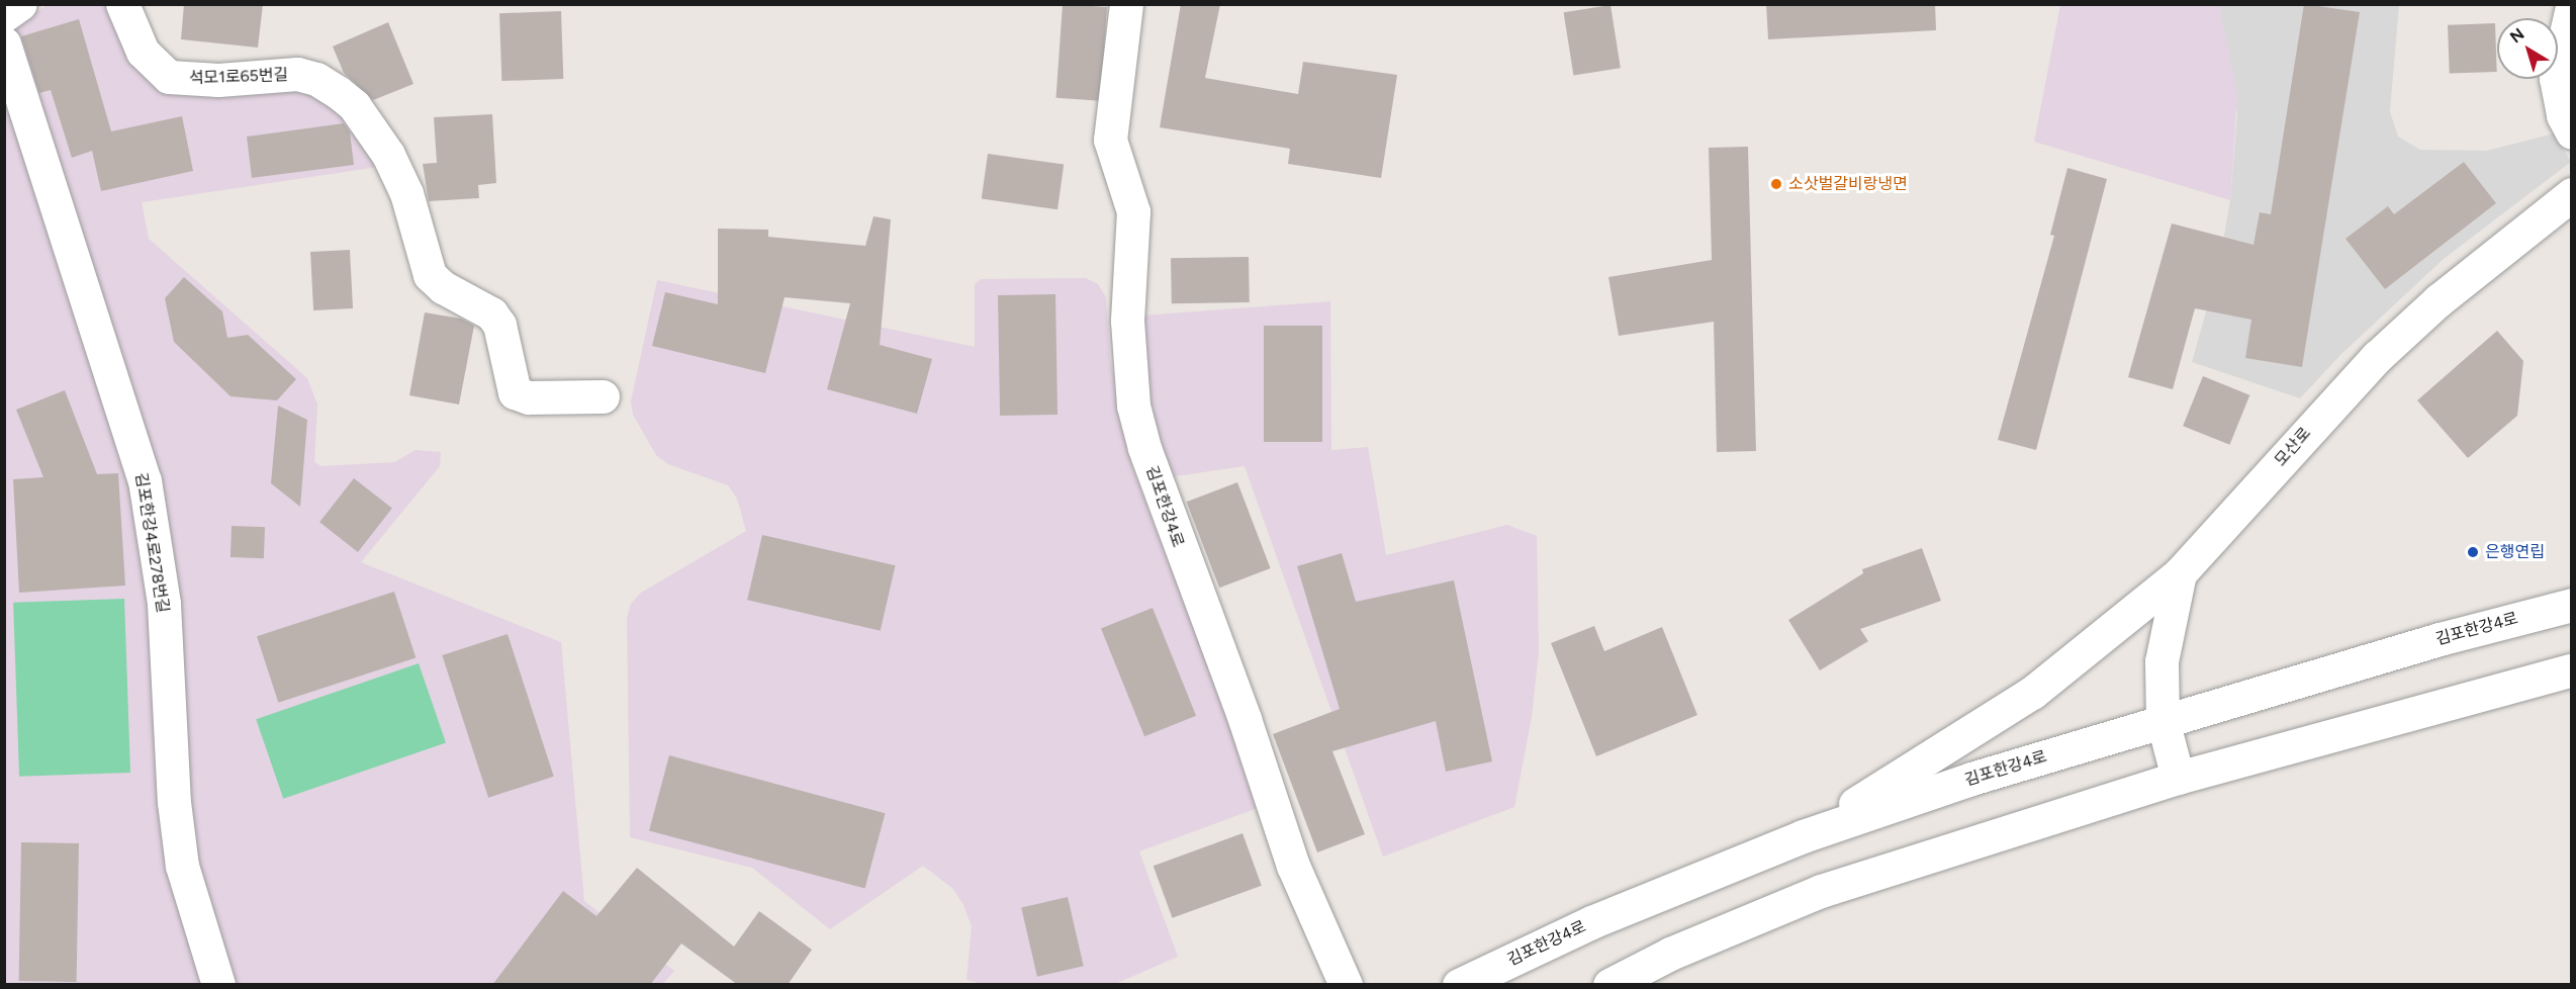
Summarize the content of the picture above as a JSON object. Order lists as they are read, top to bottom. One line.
{"streets":{"street":["석모1로65번길","모산로","김포한강4로","김포한강4로278번길"]},"crossings":[["모산로","김포한강4로"]],"places":["소삿벌갈비랑냉면","은행연립"],"north":"top left"}
